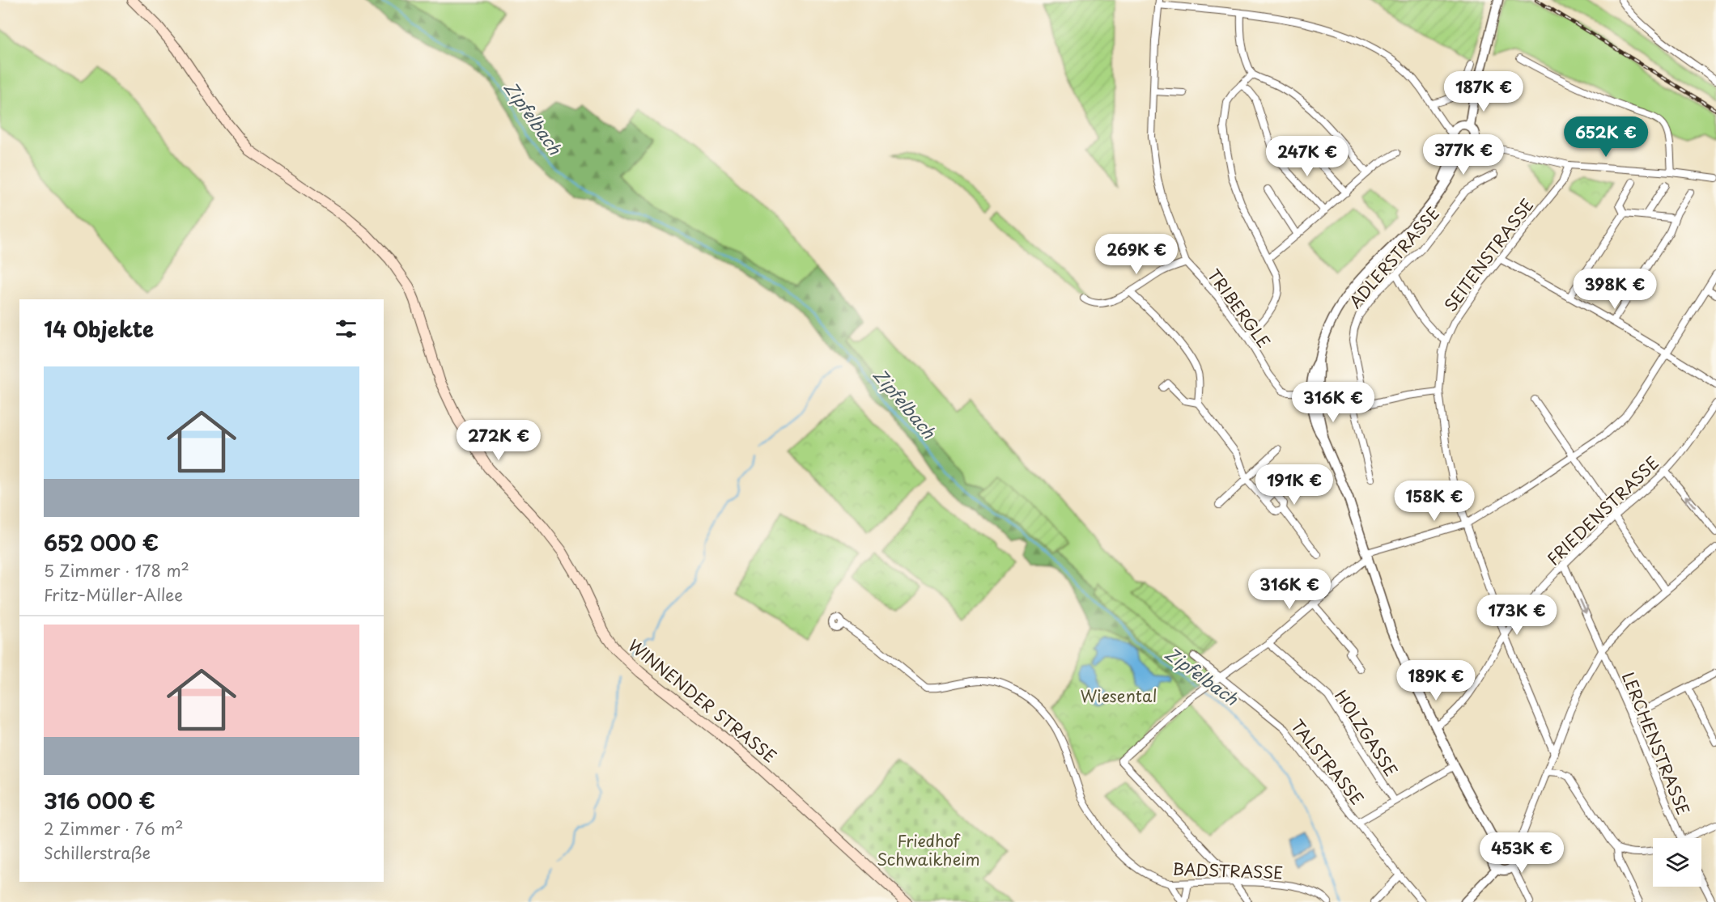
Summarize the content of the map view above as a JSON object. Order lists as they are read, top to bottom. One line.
{"streets":{"main road":["WINNENDER STRASSE"],"street":["SEITENSTRASSE","ADLERSTRASSE","TRIBERGLE","FRIEDENSTRASSE","HOLZGASSE","LERCHENSTRASSE","TALSTRASSE","BADSTRASSE"]},"crossings":[["SEITENSTRASSE","FRIEDENSTRASSE"],["FRIEDENSTRASSE","LERCHENSTRASSE"]],"water":["Zipfelbach"],"parks":["Wiesental","Friedhof Schwaikheim"],"page":{"price":["187K €","652K €","377K €","247K €","269K €","398K €","316K €","272K €","191K €","158K €","316K €","173K €","189K €","453K €"],"heading":"14 Objekte","list":[{"name":"652 000 €","note":"5 Zimmer · 178 m² · Fritz-Müller-Allee"},{"name":"316 000 €","note":"2 Zimmer · 76 m² · Schillerstraße"}]}}
